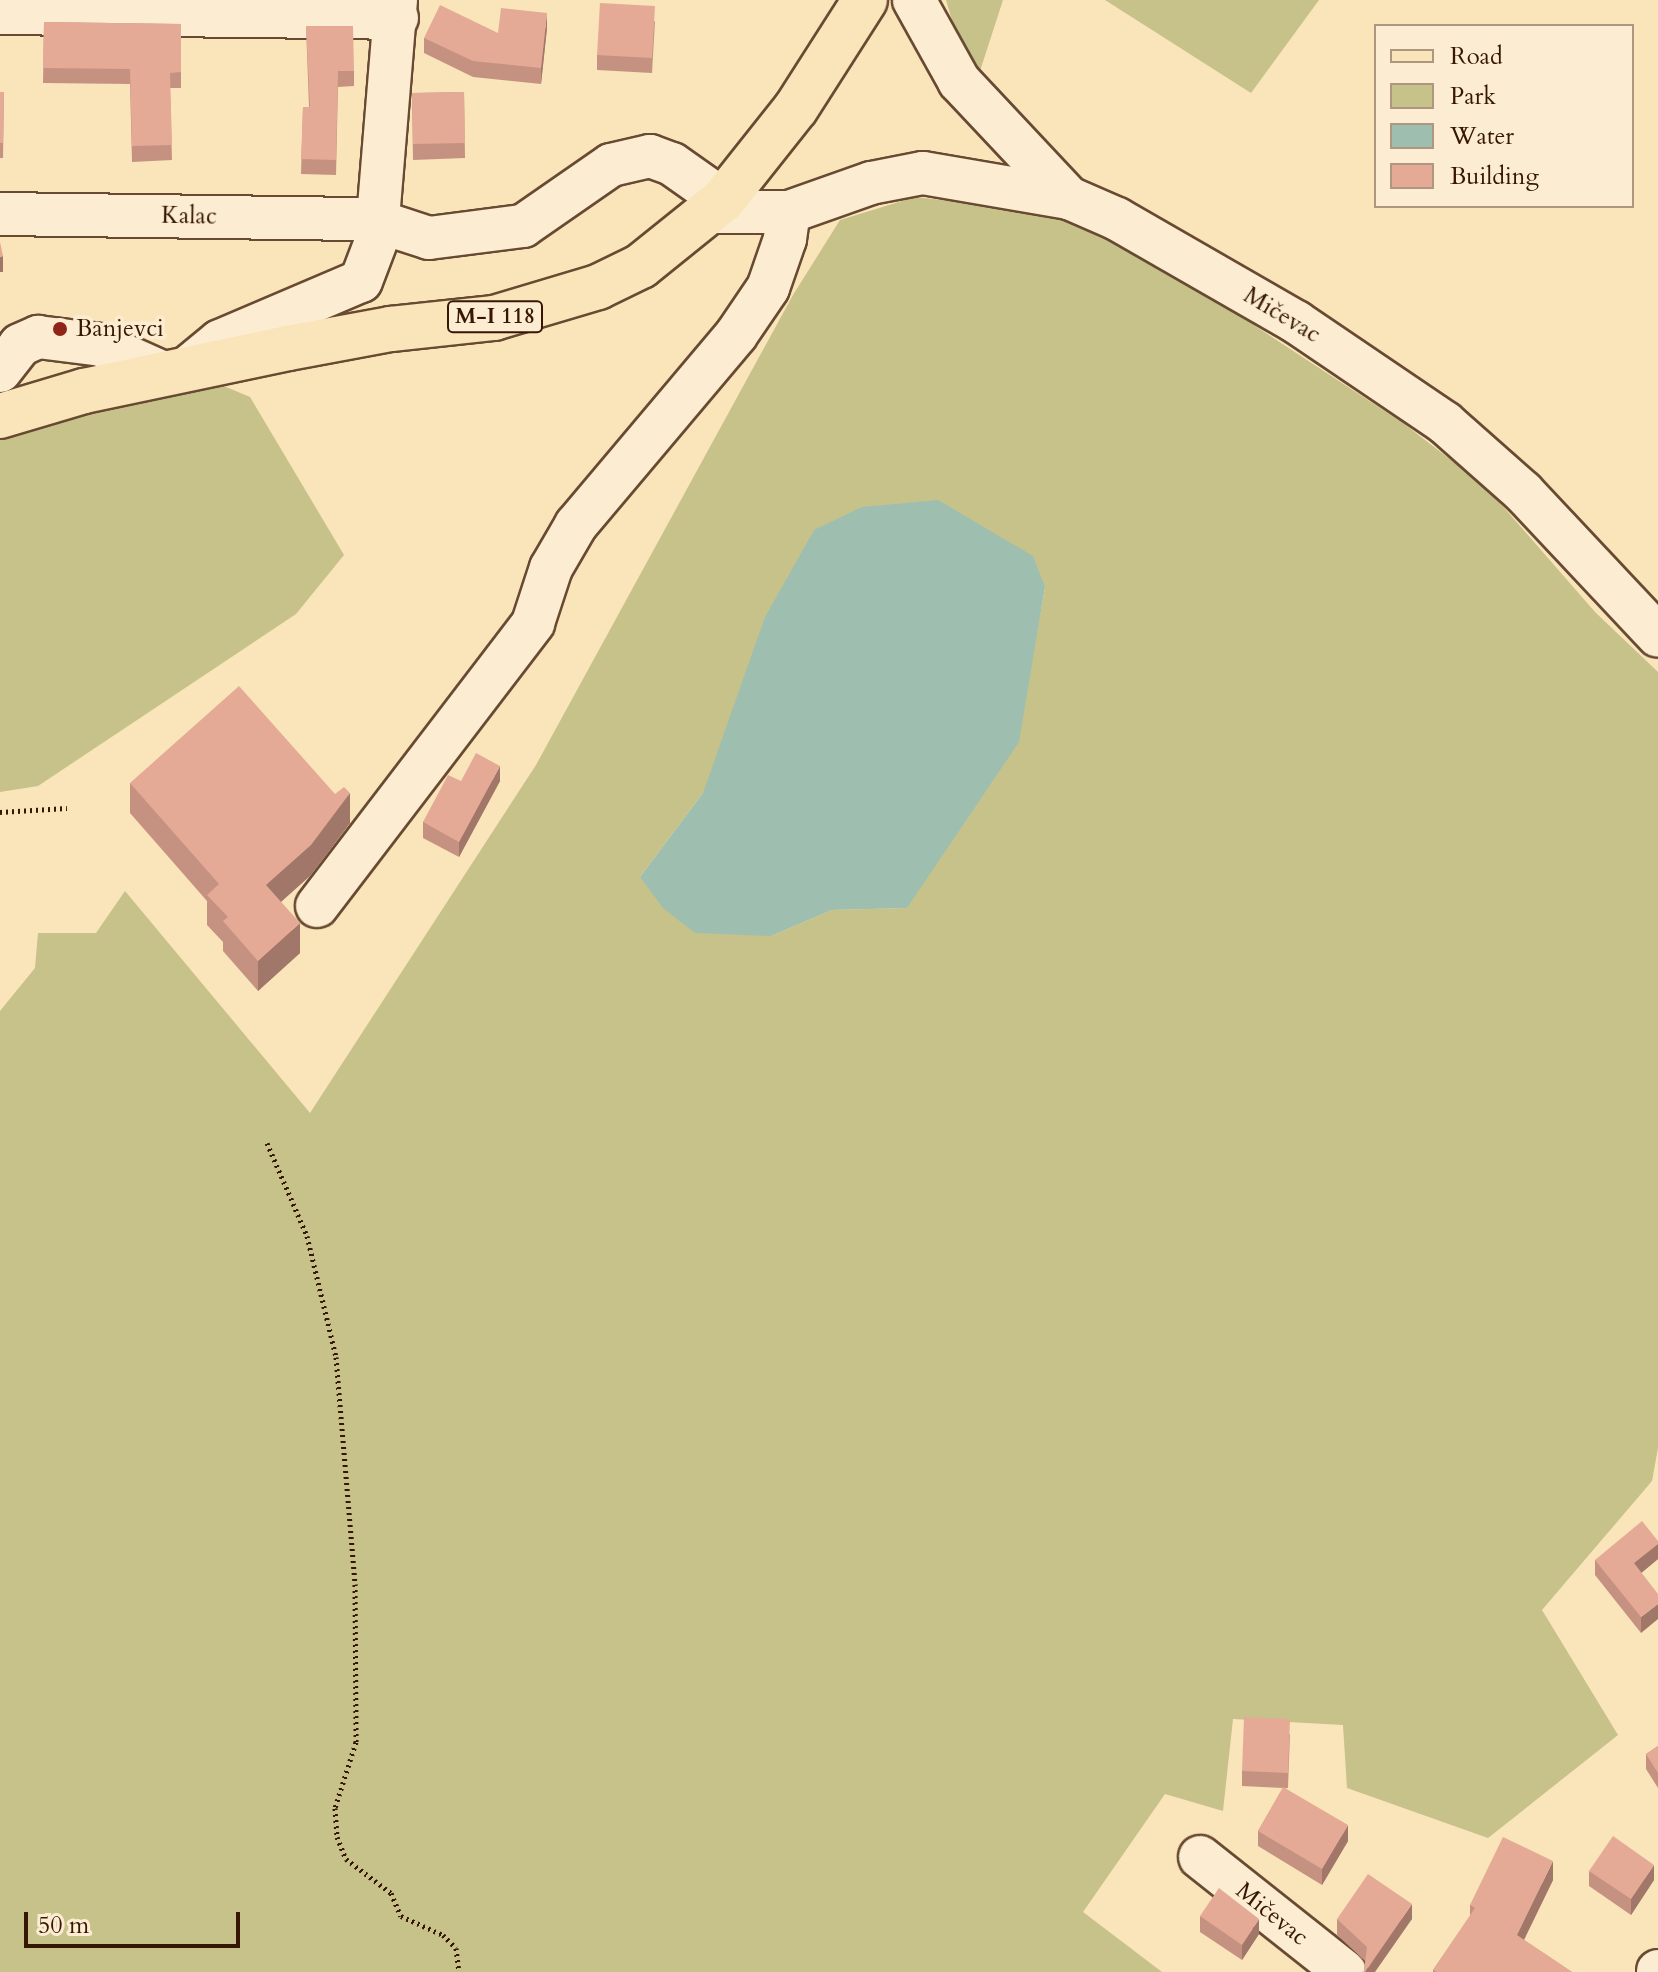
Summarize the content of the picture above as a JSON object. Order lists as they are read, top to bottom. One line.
{"streets":{"main road":["M-I 118"],"street":["Kalac","Mičevac"]},"crossings":[["Kalac","M-I 118"]],"places":["Banjevci"],"legend":["Road","Park","Water","Building"],"scale_bar":"50 m"}
